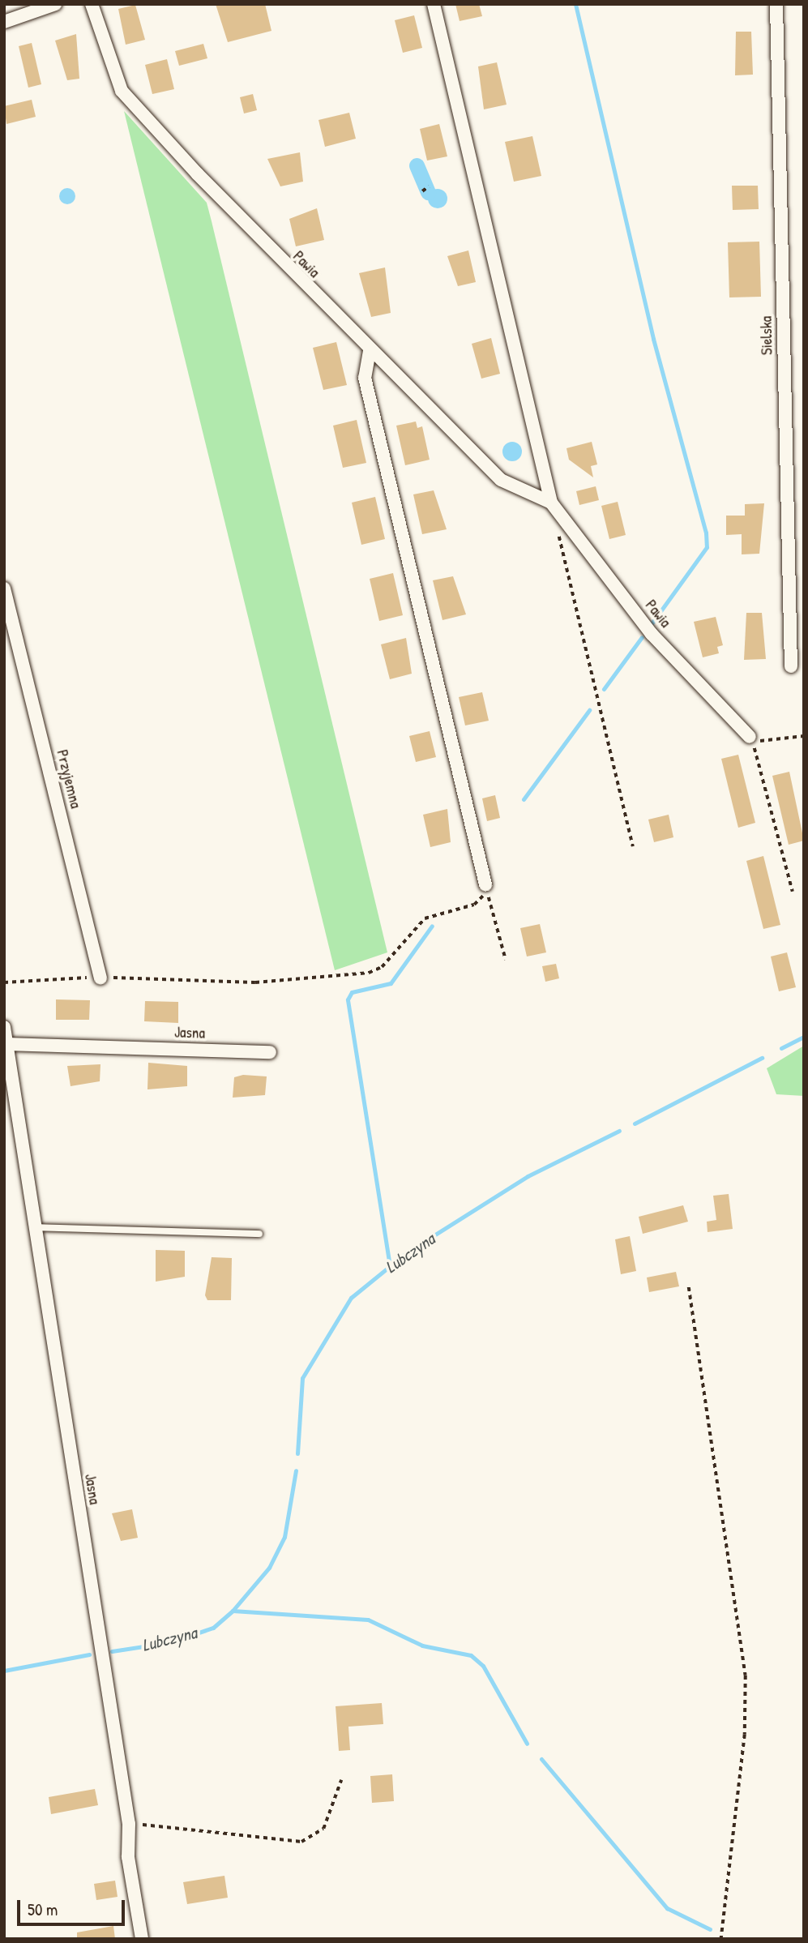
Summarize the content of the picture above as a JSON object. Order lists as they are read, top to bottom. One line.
{"streets":{"street":["Pawia","Sielska","Przyjemna","Jasna"]},"water":["Lubczyna"],"scale_bar":"50 m"}
